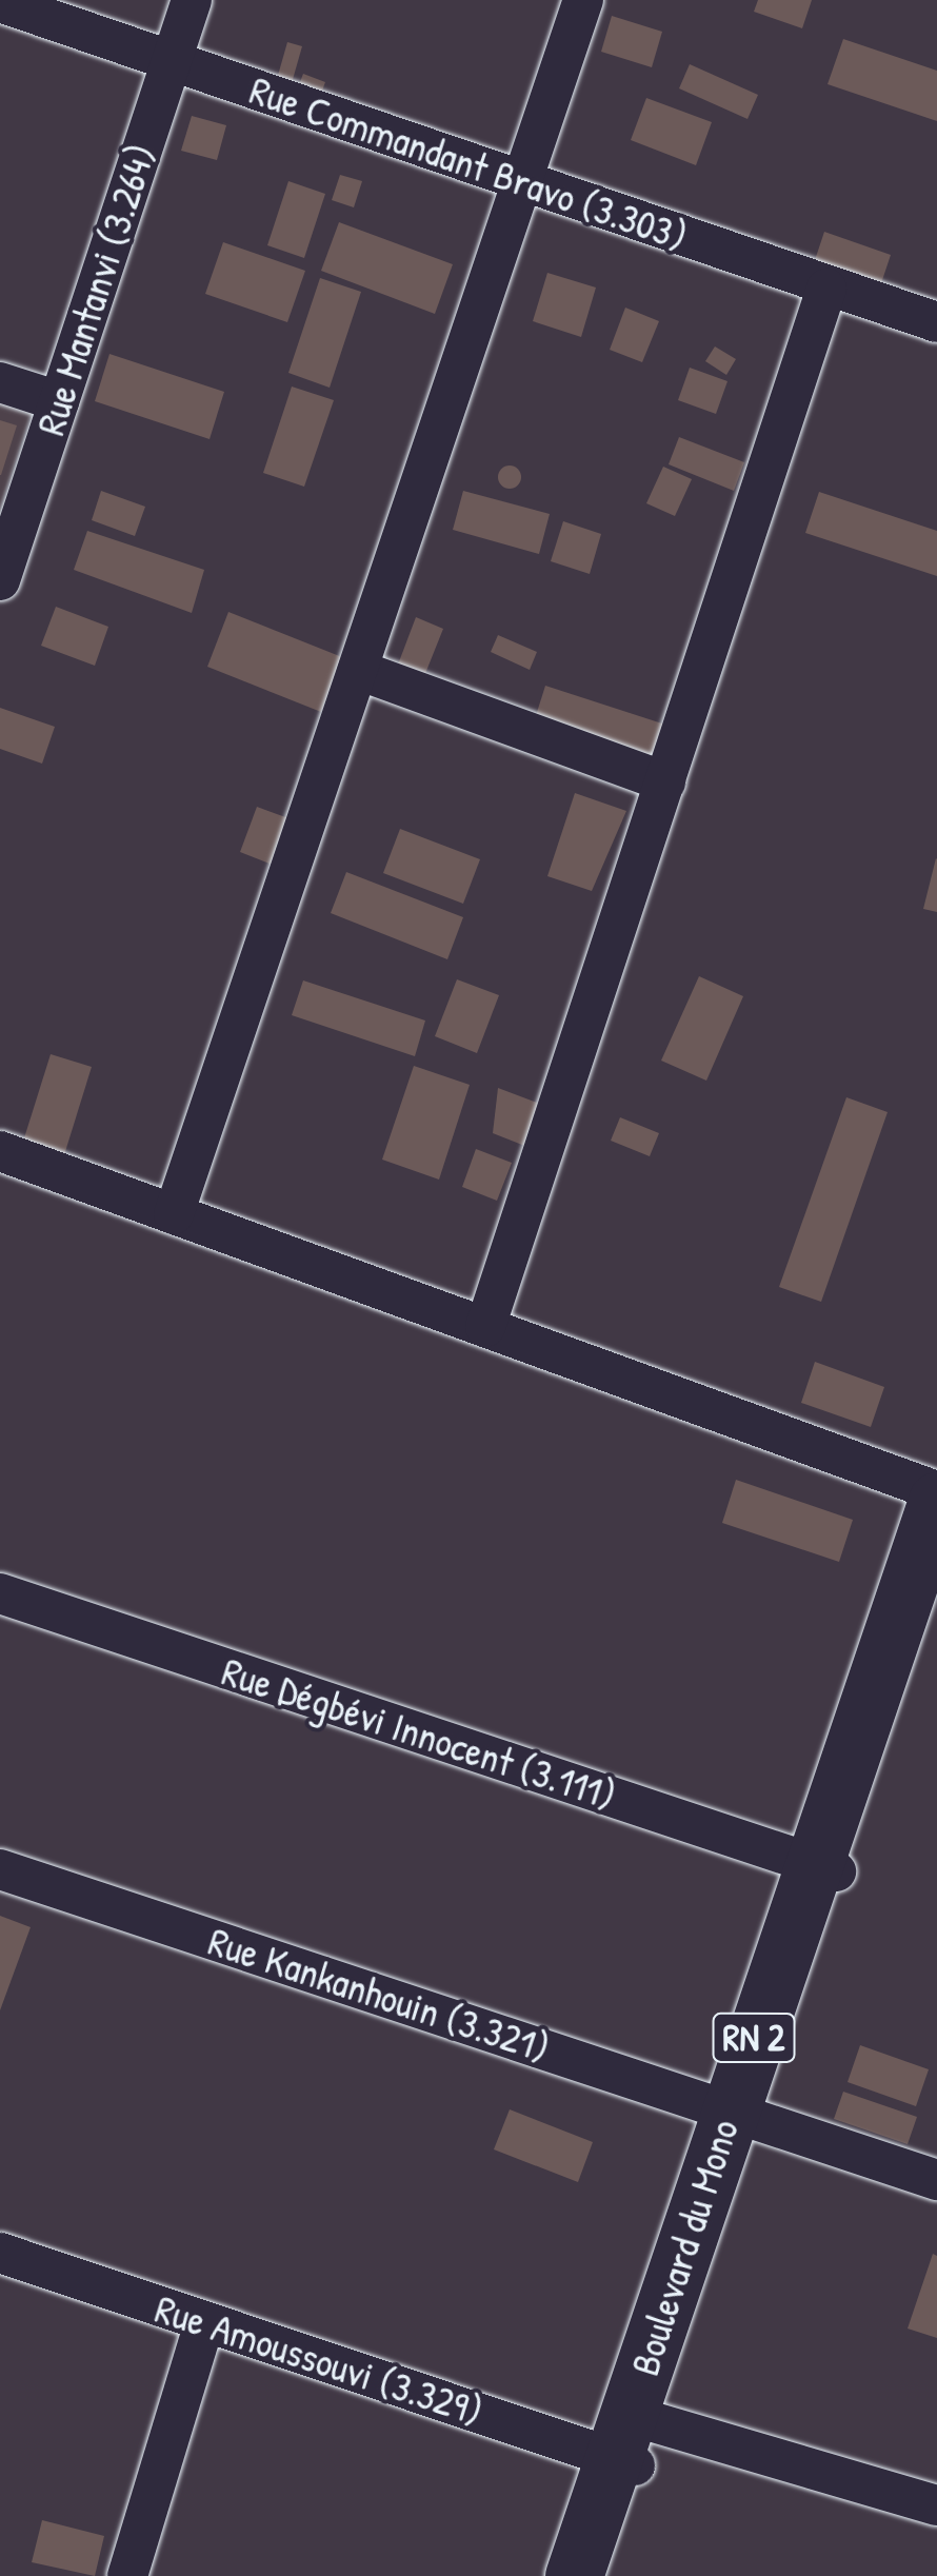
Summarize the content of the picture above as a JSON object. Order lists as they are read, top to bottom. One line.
{"streets":{"main road":["RN 2","Boulevard du Mono"],"street":["Rue Commandant Bravo (3.303)","Rue Mantanvi (3.264)","Rue Dégbévi Innocent (3.111)","Rue Kankanhouin (3.321)","Rue Amoussouvi (3.329)"]},"crossings":[["Rue Commandant Bravo (3.303)","Rue Mantanvi (3.264)"],["Rue Dégbévi Innocent (3.111)","Boulevard du Mono"],["Rue Kankanhouin (3.321)","Boulevard du Mono"],["Boulevard du Mono","Rue Amoussouvi (3.329)"]]}
